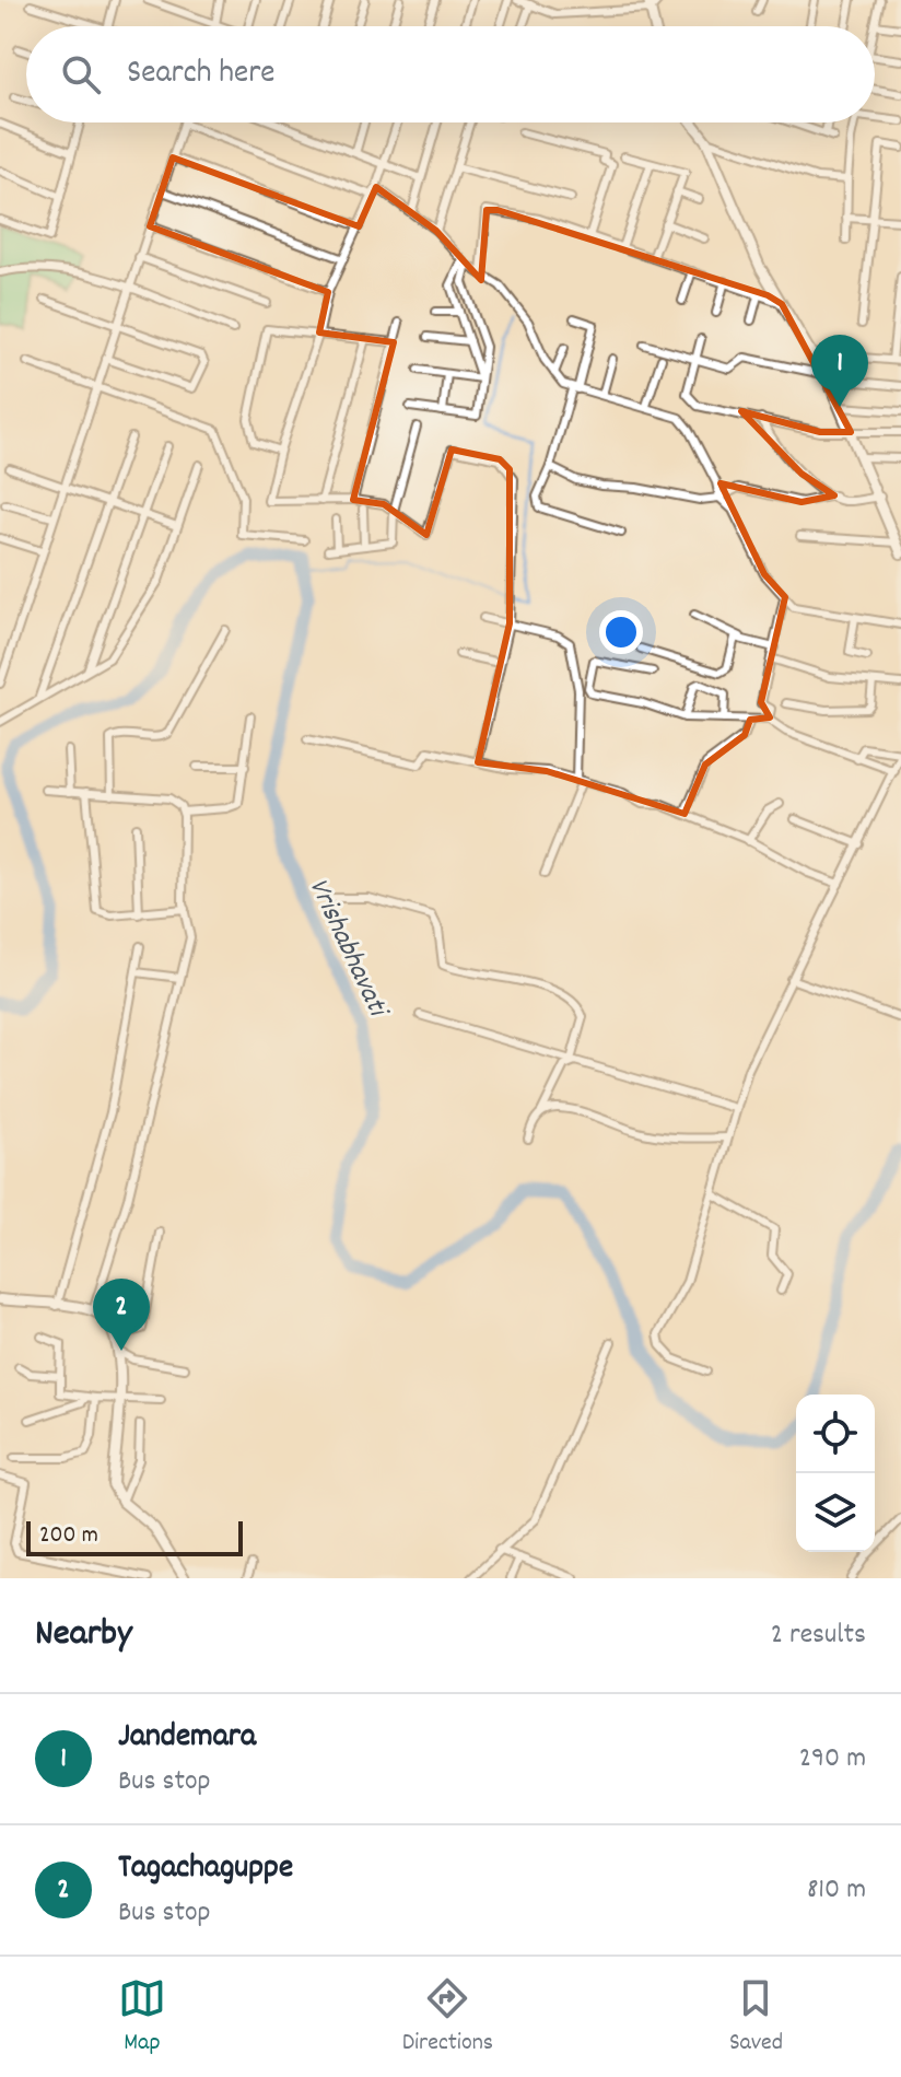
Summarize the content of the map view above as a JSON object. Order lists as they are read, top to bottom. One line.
{"water":["Vrishabhavati"],"scale_bar":"200 m","page":{"search":"Search here","pins":["1","2"],"scale":"200 m","heading":["Nearby","2 results"],"list":[{"mark":"1","name":"Jandemara","note":"Bus stop","value":"290 m"},{"mark":"2","name":"Tagachaguppe","note":"Bus stop","value":"810 m"}],"nav":["Map","Directions","Saved"]}}
